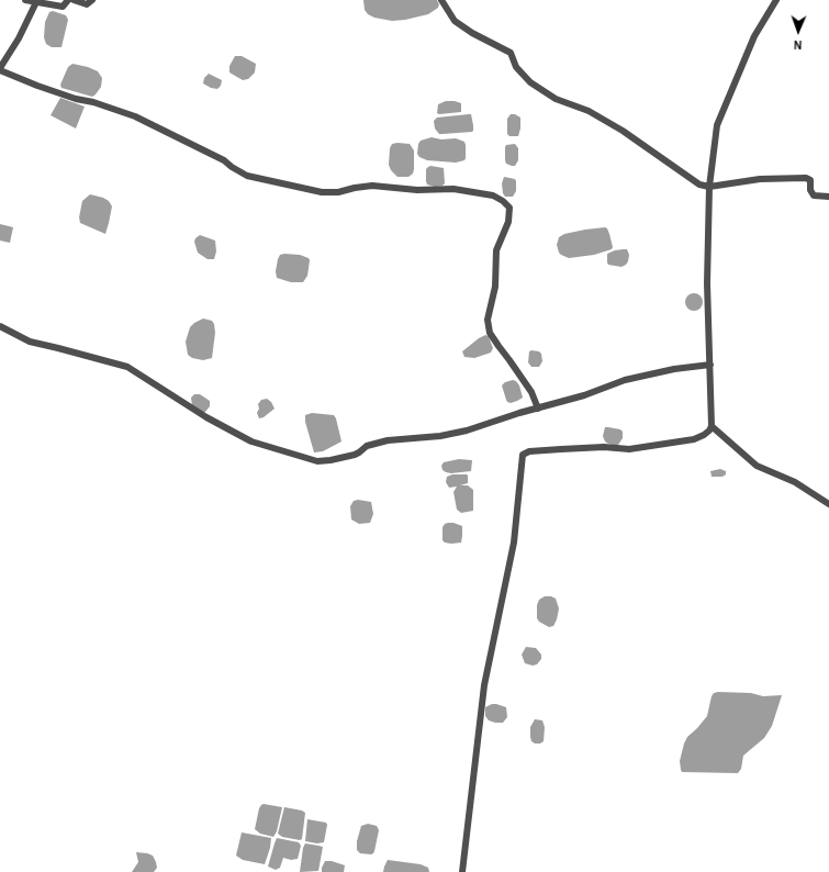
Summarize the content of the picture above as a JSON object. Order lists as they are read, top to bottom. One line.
{"north":"bottom"}
